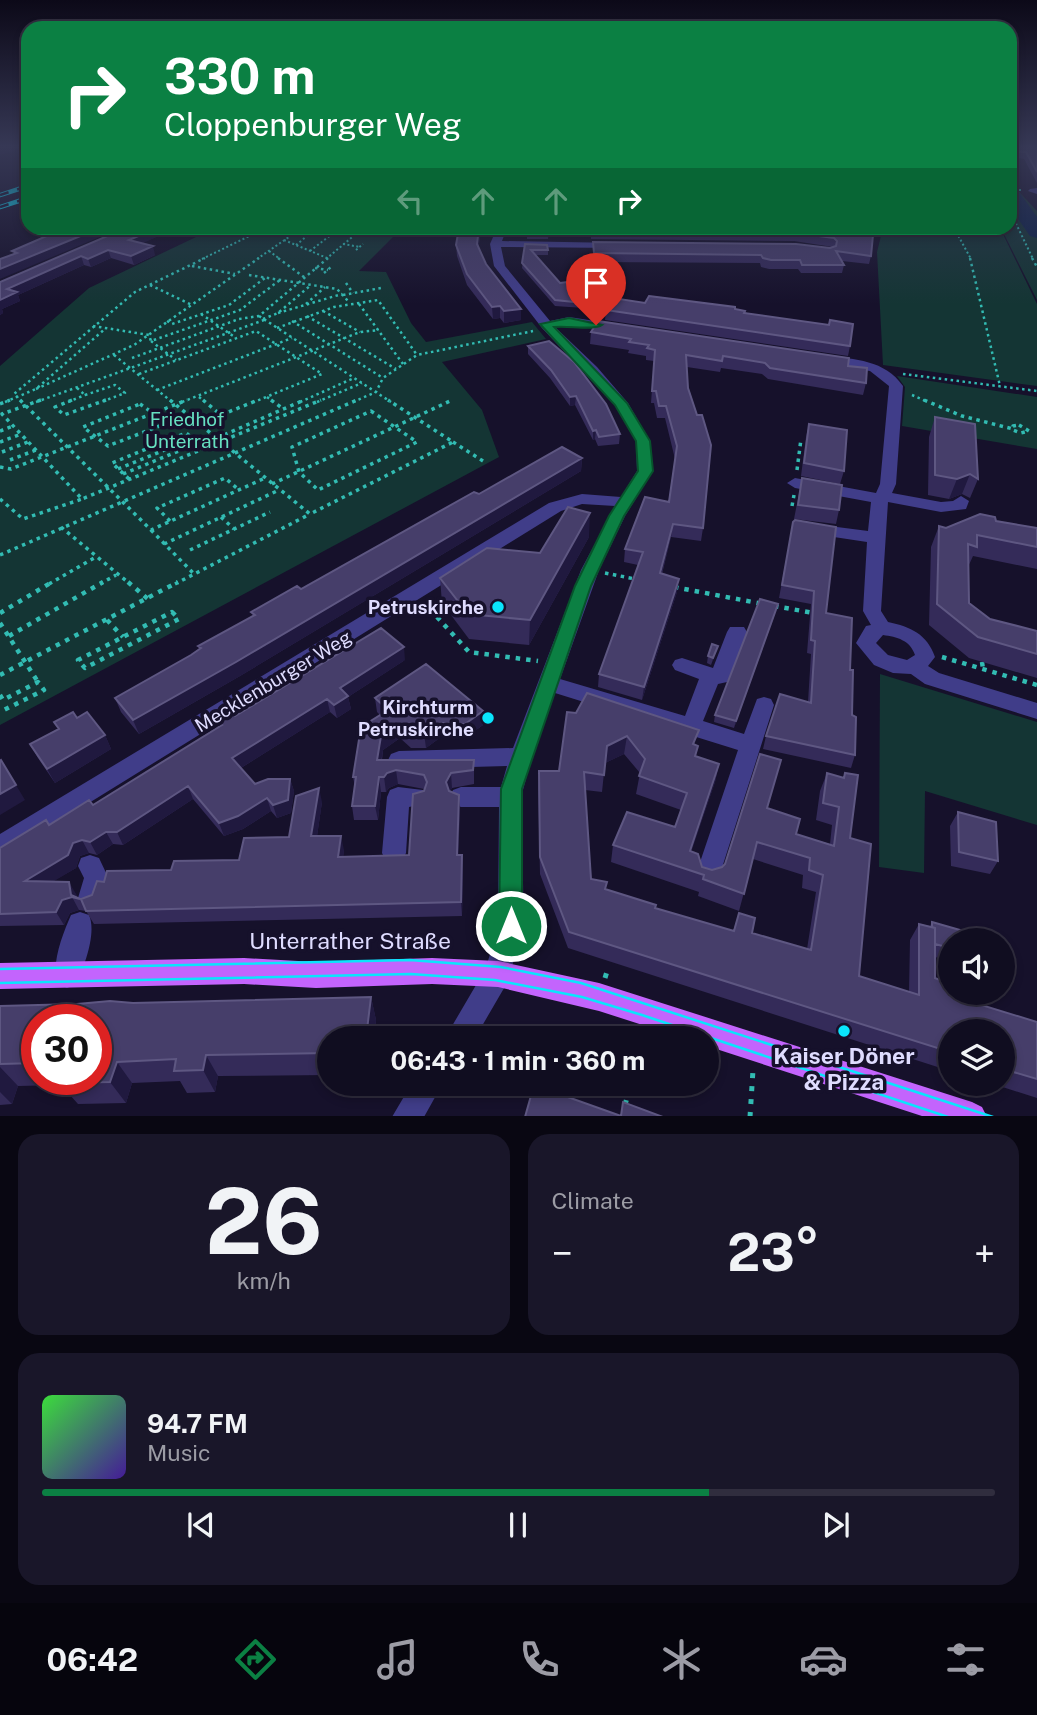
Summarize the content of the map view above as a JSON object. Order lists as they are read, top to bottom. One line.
{"streets":{"main road":["Unterrather Straße"],"street":["Mecklenburger Weg"]},"parks":["Friedhof Unterrath"],"places":["Petruskirche","Kirchturm Petruskirche","Kaiser Döner & Pizza"],"page":{"turn":["330 m","Cloppenburger Weg"],"limit":"30","trip":"06:43 · 1 min · 360 m","tile":[["26","km/h"],"Climate"],"heat":["−","23°","+"],"song":["94.7 FM","Music"],"tabs":"06:42"}}
